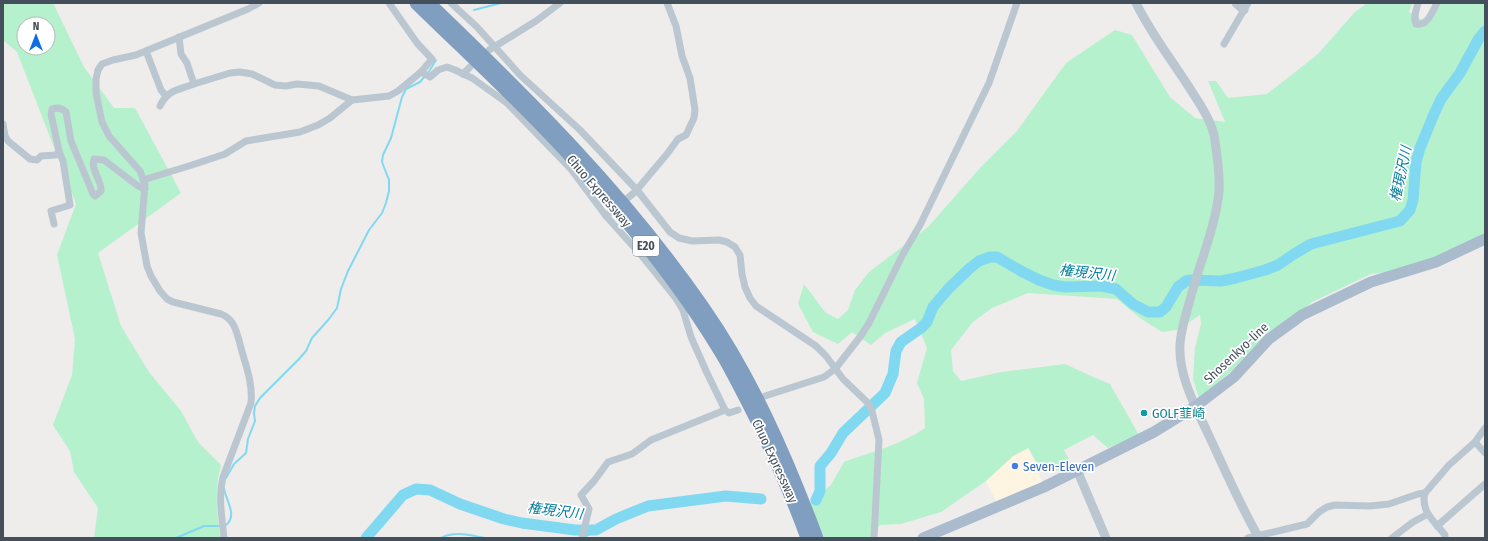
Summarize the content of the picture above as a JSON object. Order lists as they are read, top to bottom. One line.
{"streets":{"highway":["Chuo Expressway","E20"],"main road":["Shosenkyo-line"]},"water":["権現沢川"],"places":["GOLF韮崎","Seven-Eleven"],"north":"top"}
